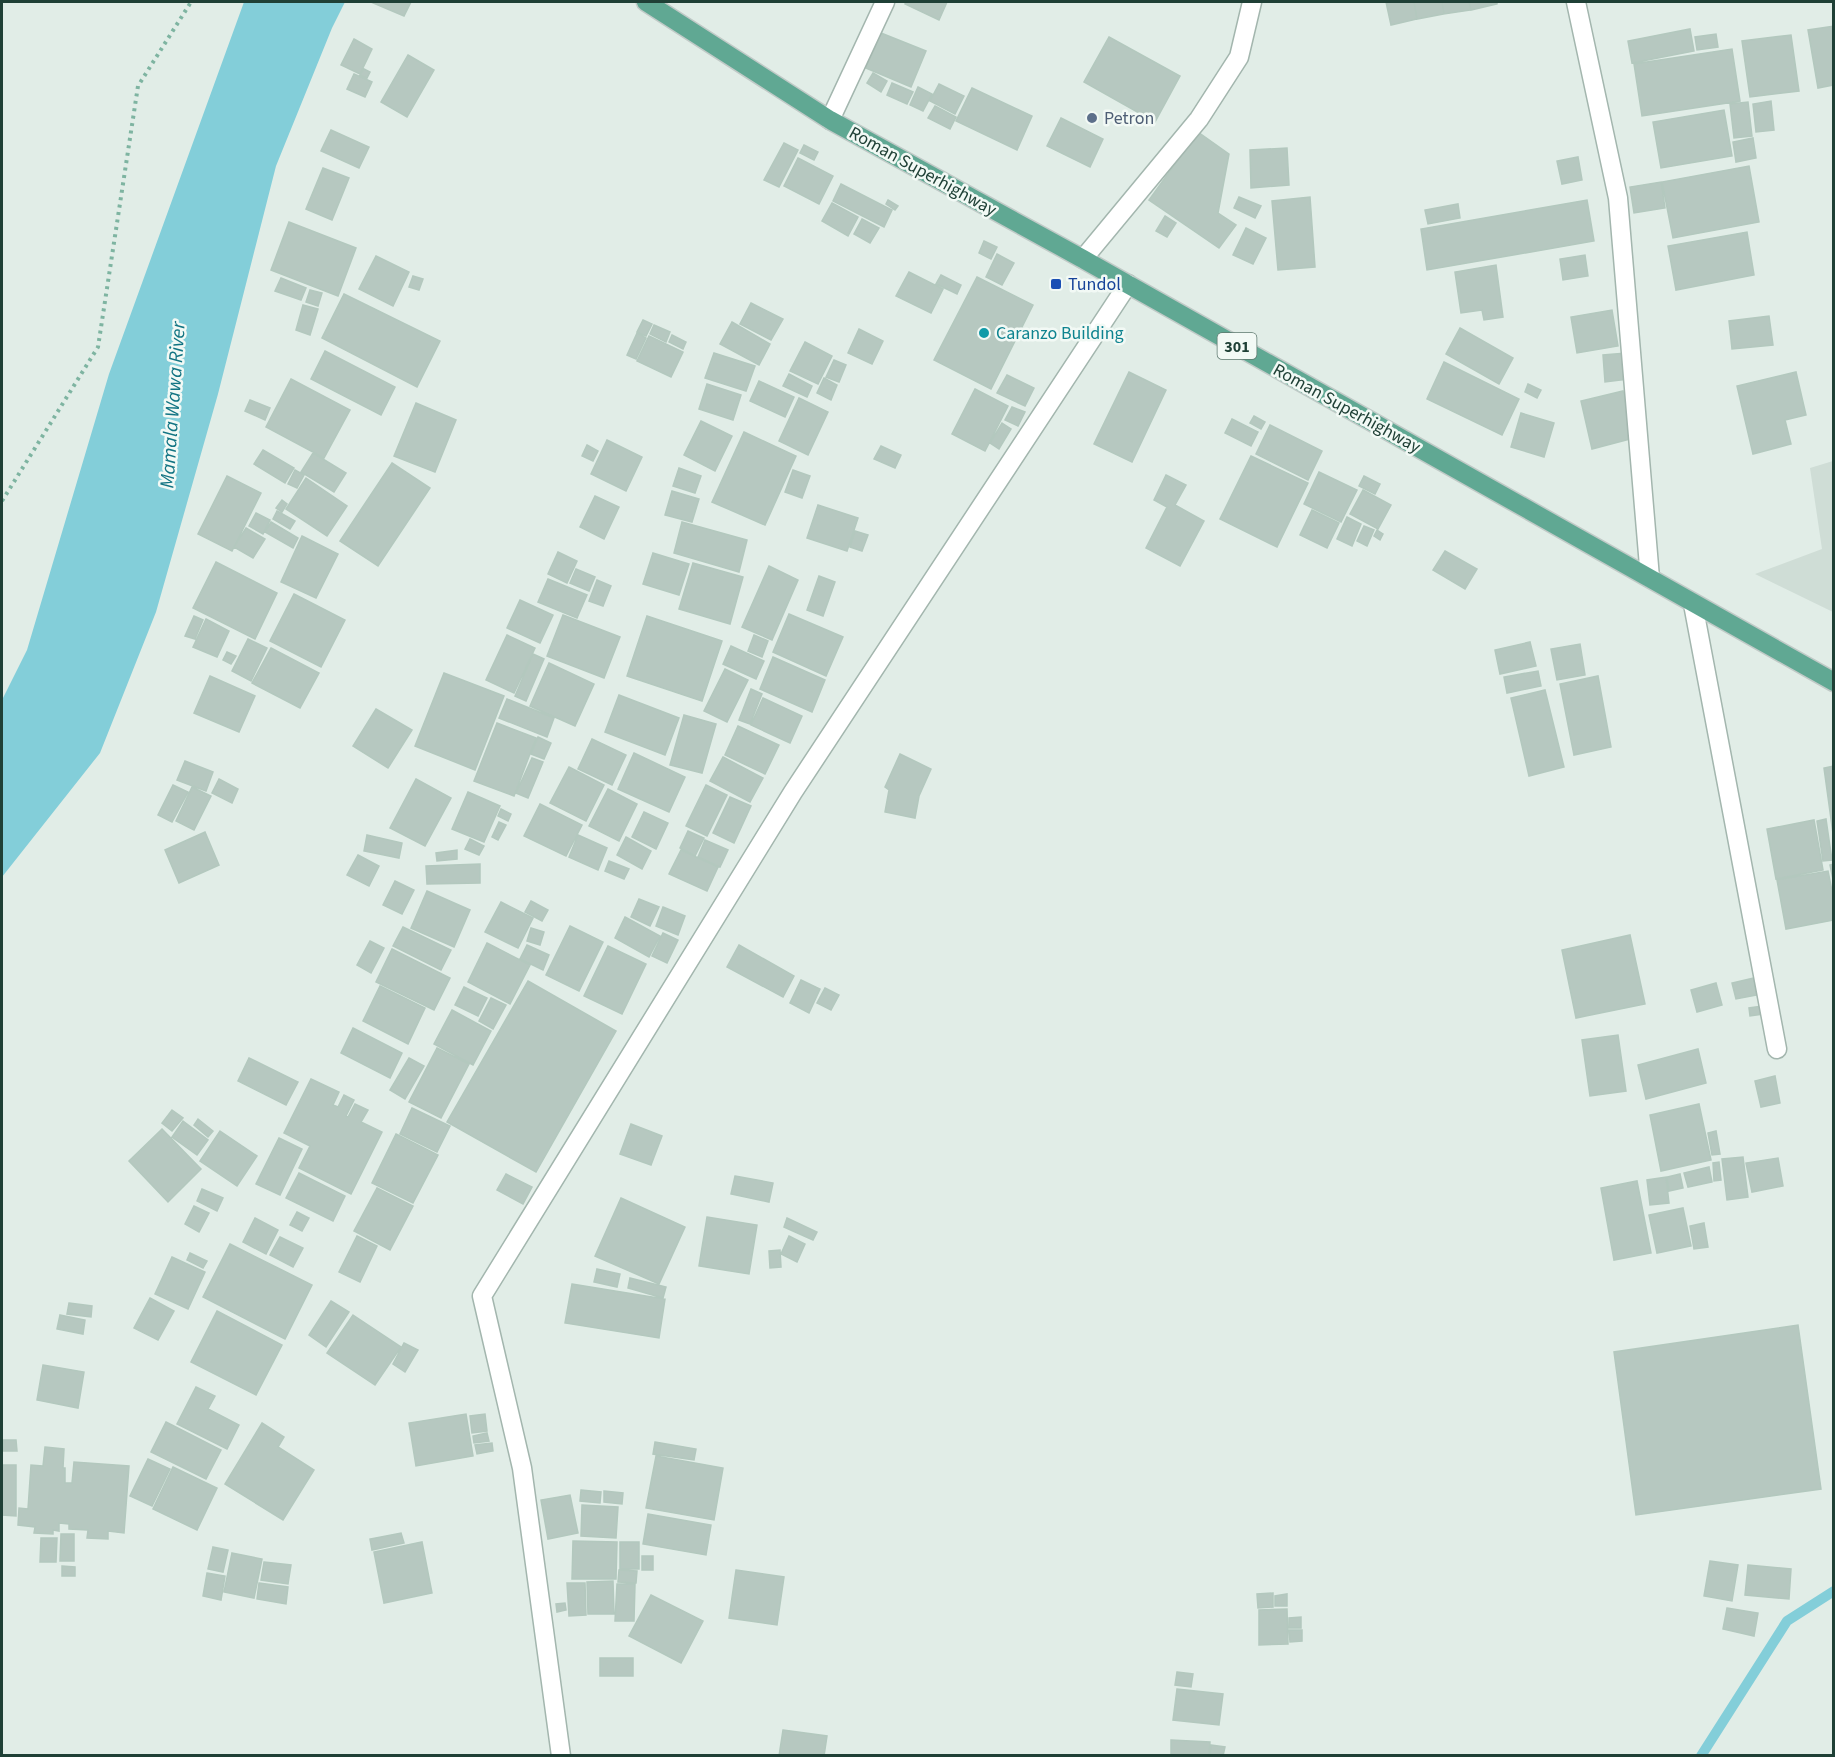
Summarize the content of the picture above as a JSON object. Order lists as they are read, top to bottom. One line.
{"streets":{"main road":["Roman Superhighway","301"]},"water":["Mamala Wawa River"],"places":{"other":["Petron","Caranzo Building"],"transit":["Tundol"]}}
